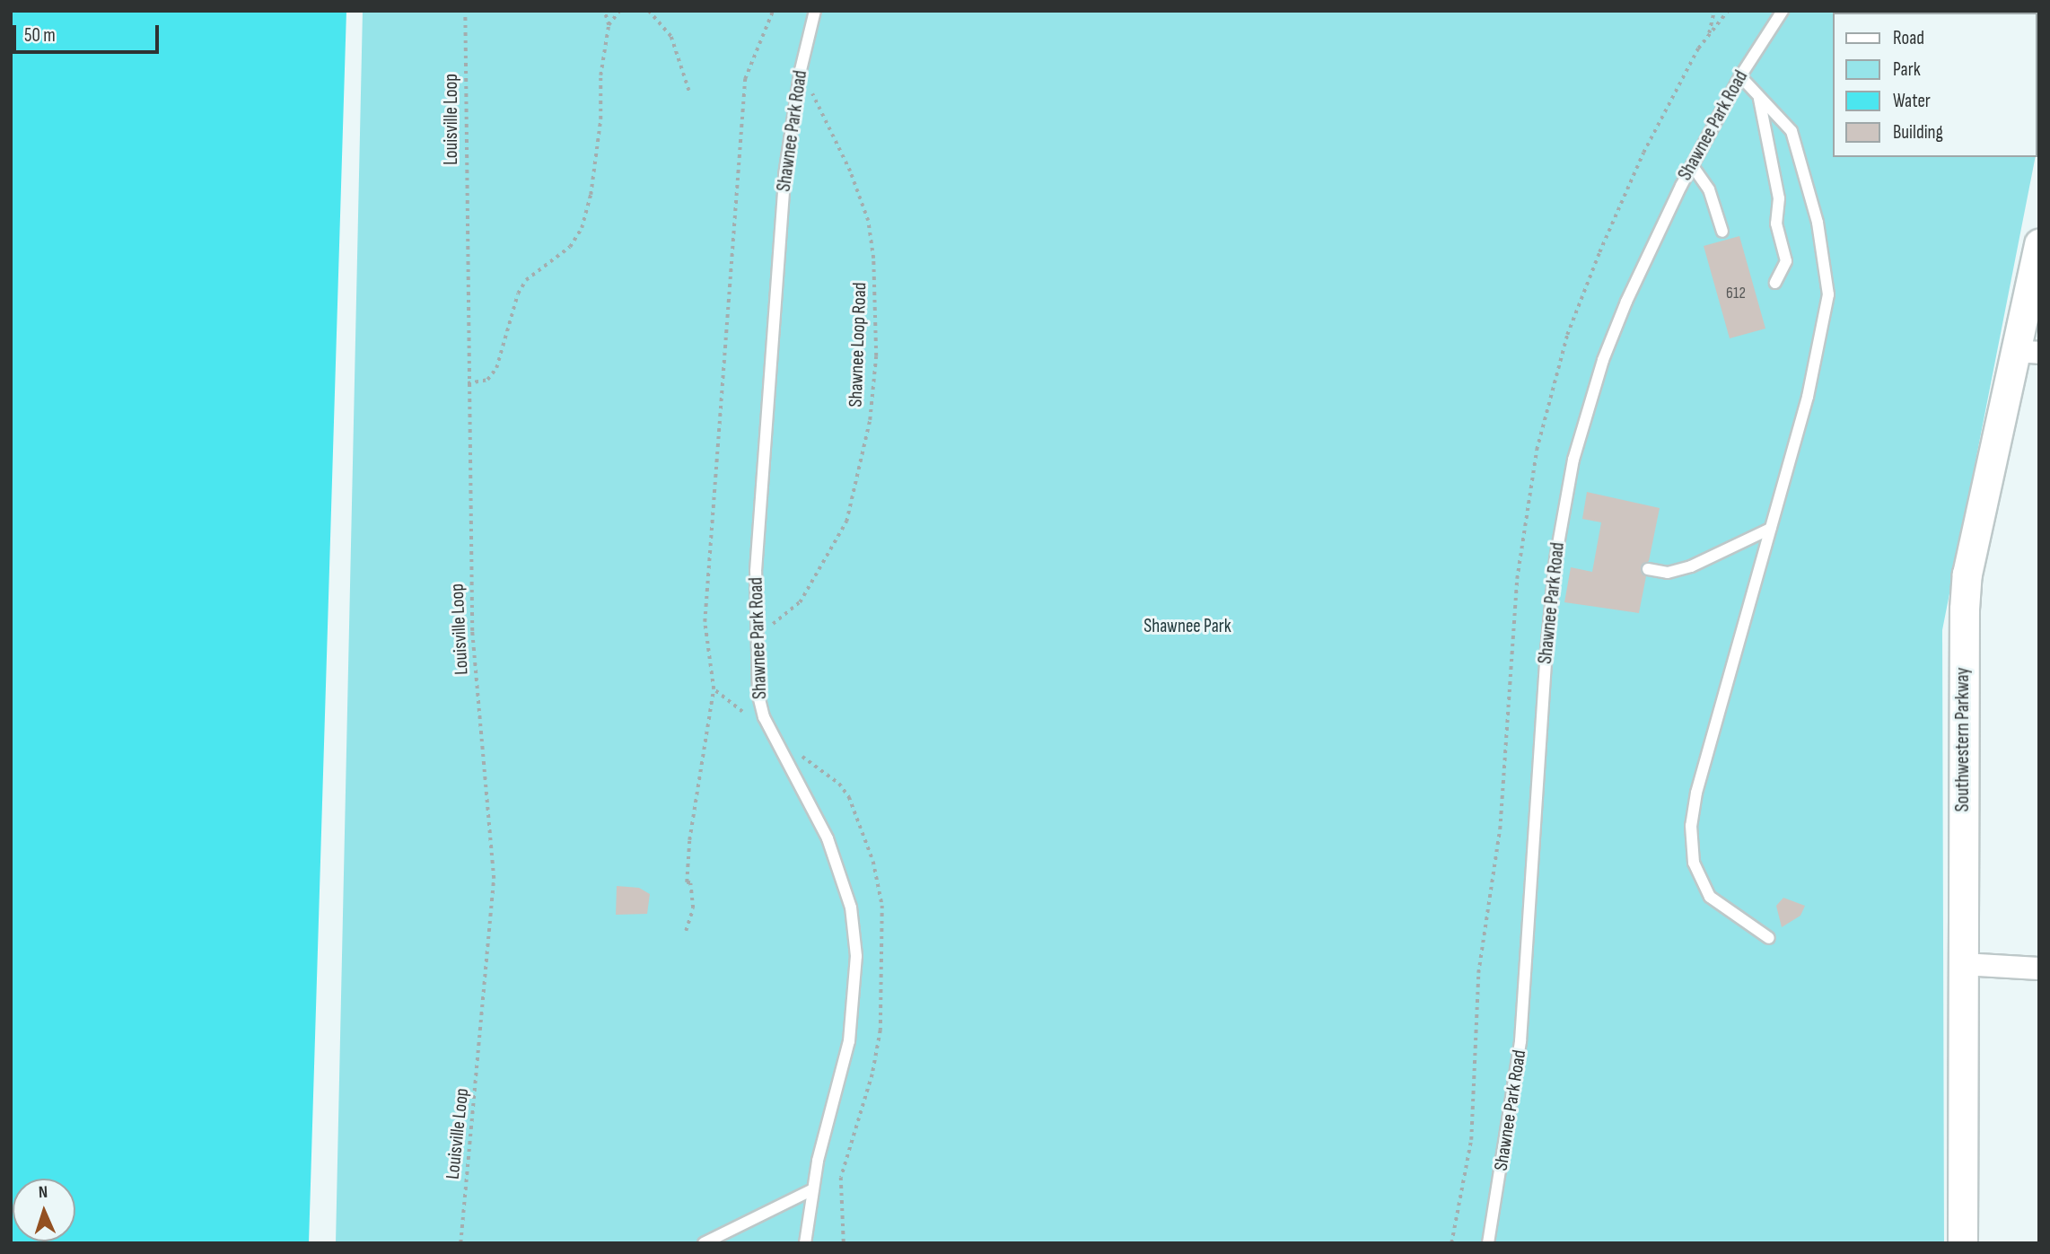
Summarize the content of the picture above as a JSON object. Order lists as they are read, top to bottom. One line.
{"streets":{"street":["Southwestern Parkway"],"lane":["Shawnee Park Road"],"path":["Louisville Loop","Shawnee Loop Road"]},"crossings":[["Shawnee Park Road","Shawnee Loop Road"]],"parks":["Shawnee Park"],"house_numbers":["612"],"legend":["Road","Park","Water","Building"],"scale_bar":"50 m","north":"top"}
